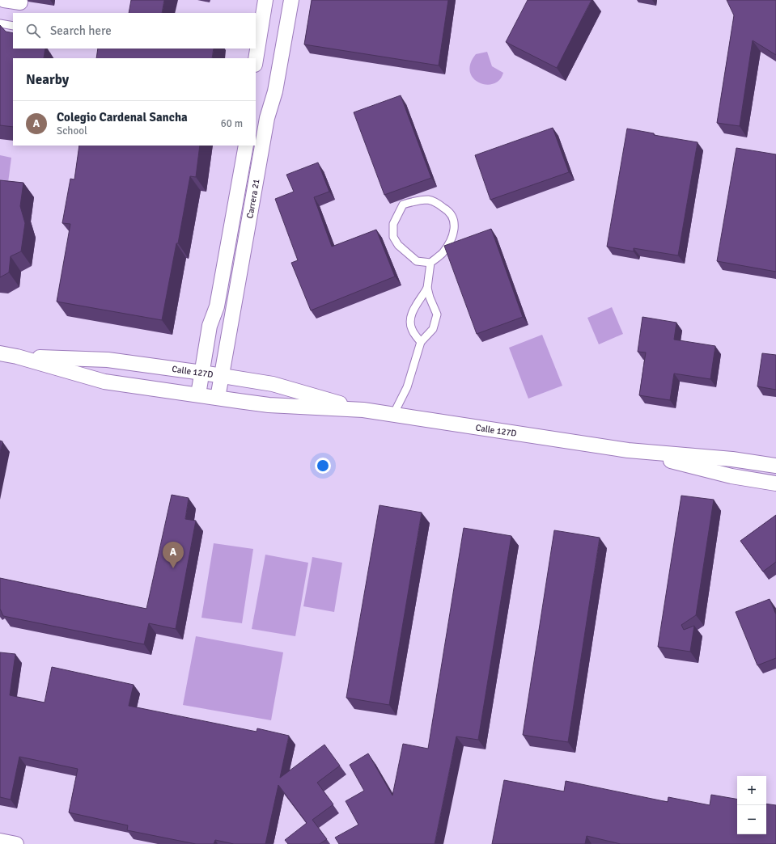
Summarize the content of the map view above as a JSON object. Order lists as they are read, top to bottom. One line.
{"streets":{"street":["Carrera 21","Calle 127D"]},"crossings":[["Carrera 21","Calle 127D"]],"page":{"search":"Search here","heading":"Nearby","list":[{"mark":"A","name":"Colegio Cardenal Sancha","note":"School","value":"60 m"}],"pins":"A","map_buttons":["+","−"]}}
